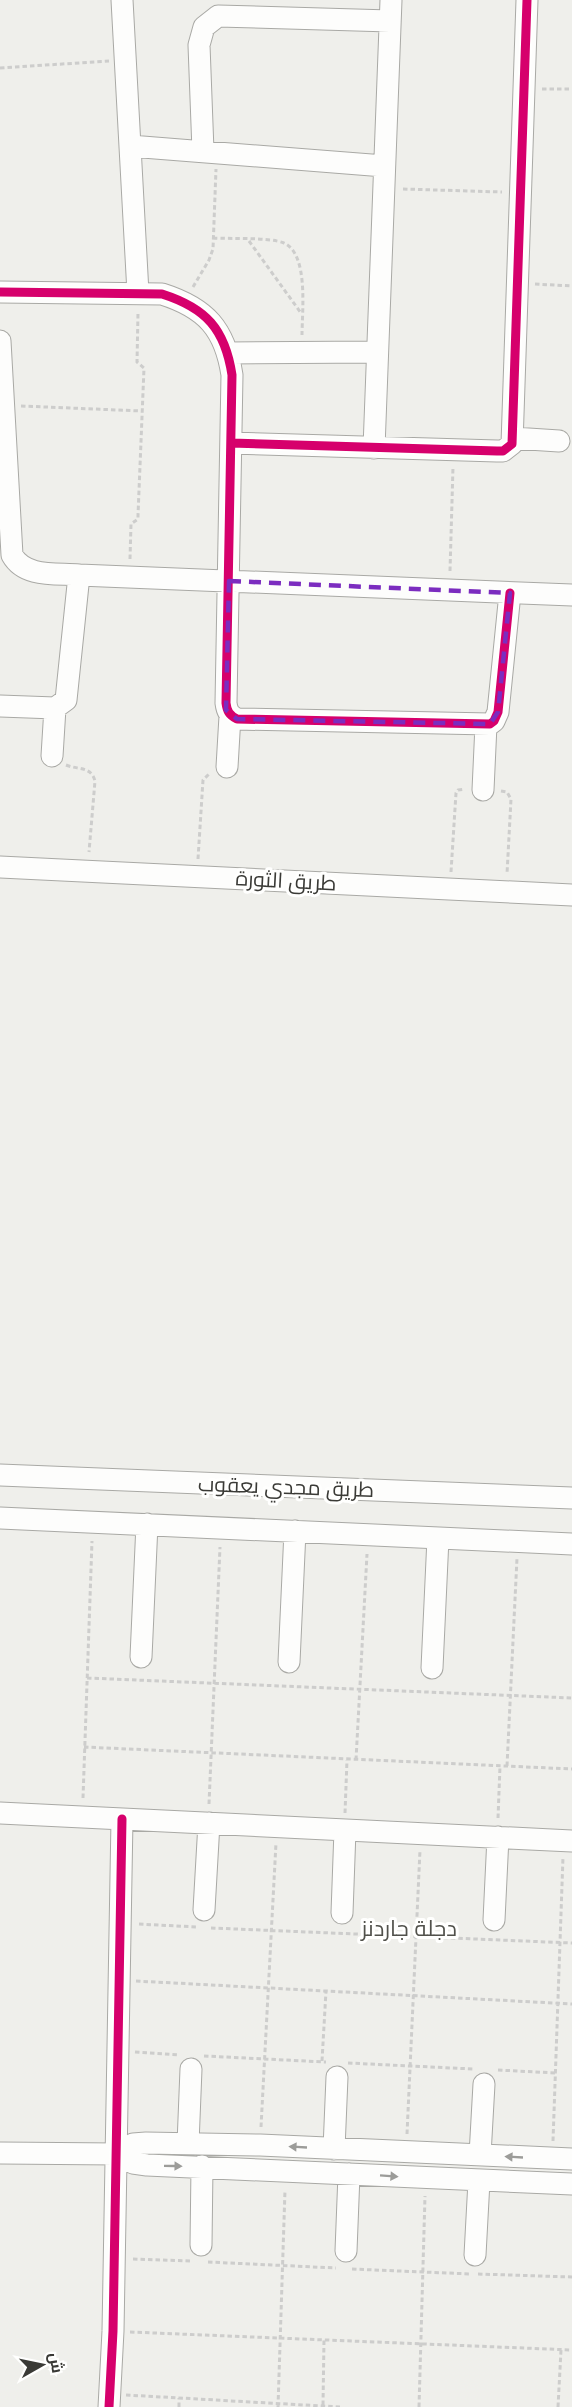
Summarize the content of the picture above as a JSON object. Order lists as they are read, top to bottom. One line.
{"streets":{"street":["طريق الثورة","طريق مجدي يعقوب"]},"districts":["دجلة جاردنز"],"north":"right"}
